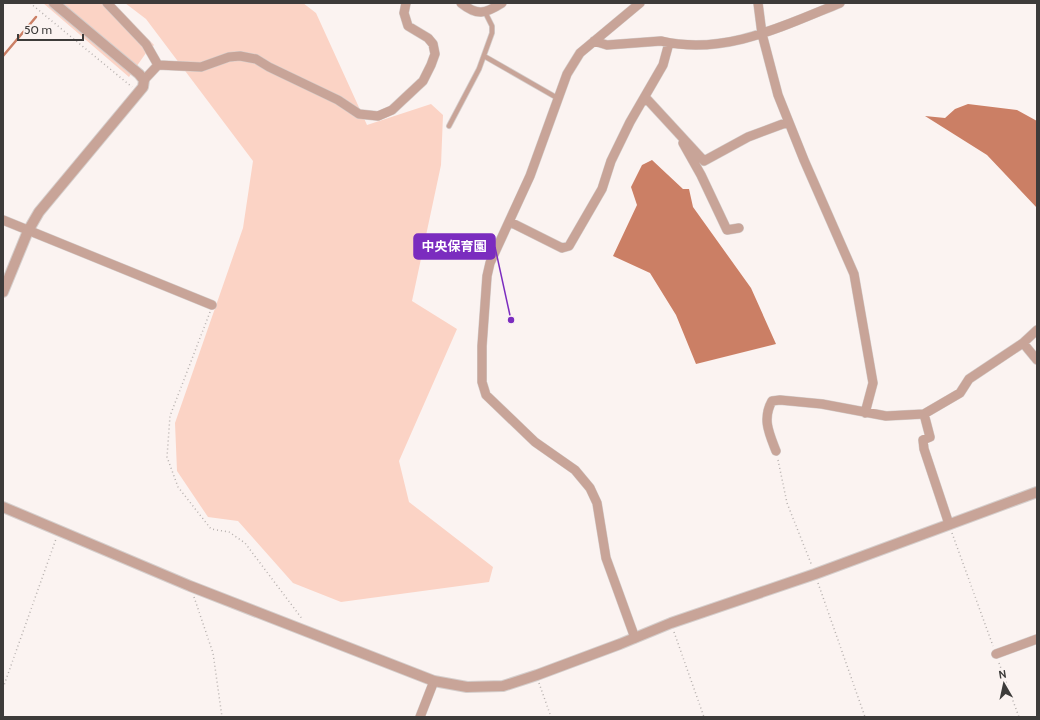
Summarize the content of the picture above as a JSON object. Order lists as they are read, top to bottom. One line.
{"places":["中央保育園"],"scale_bar":"50 m","north":"top"}
